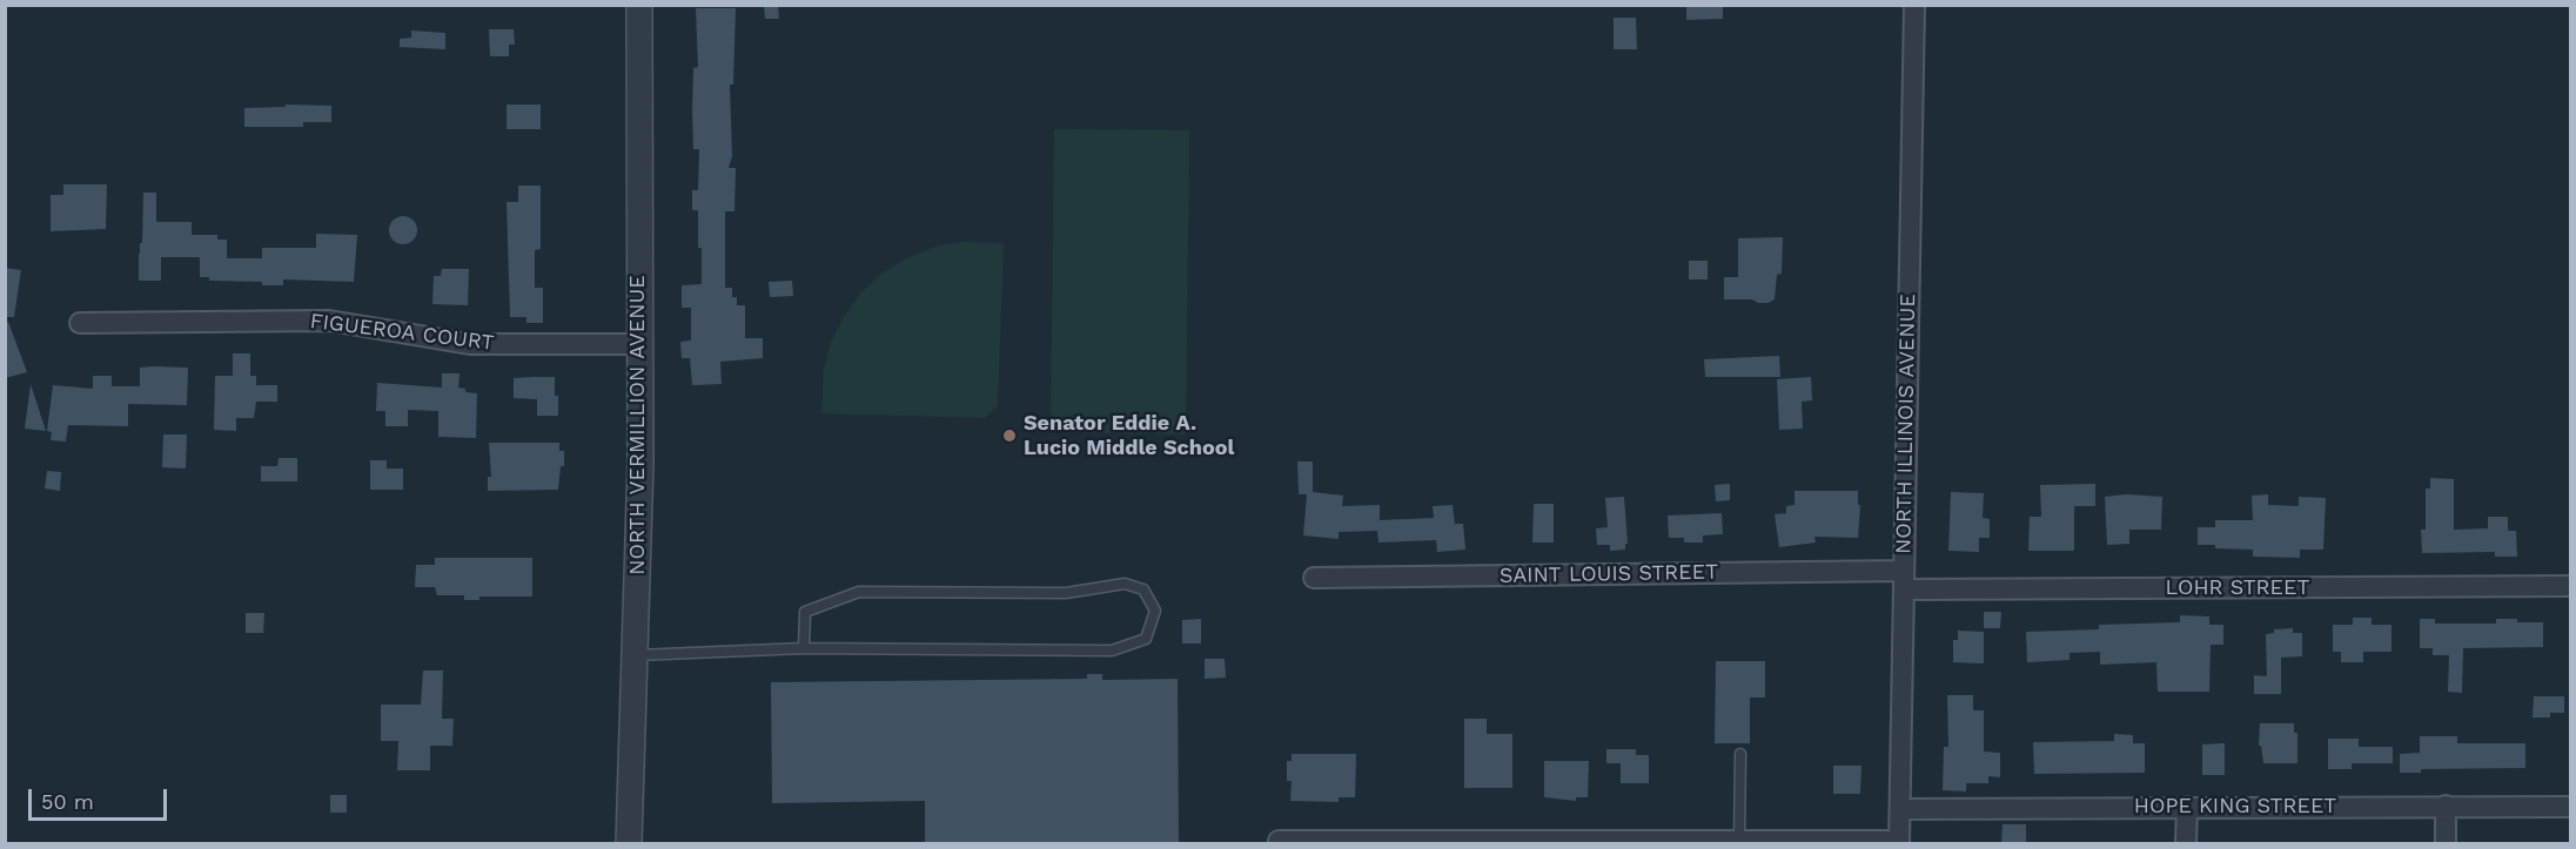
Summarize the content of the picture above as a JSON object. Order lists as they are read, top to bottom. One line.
{"streets":{"street":["FIGUEROA COURT","NORTH ILLINOIS AVENUE","NORTH VERMILLION AVENUE","SAINT LOUIS STREET","LOHR STREET","HOPE KING STREET"]},"crossings":[["FIGUEROA COURT","NORTH VERMILLION AVENUE"],["NORTH ILLINOIS AVENUE","SAINT LOUIS STREET"],["NORTH ILLINOIS AVENUE","LOHR STREET"],["NORTH ILLINOIS AVENUE","HOPE KING STREET"],["SAINT LOUIS STREET","LOHR STREET"]],"places":["Senator Eddie A. Lucio Middle School"],"scale_bar":"50 m"}
